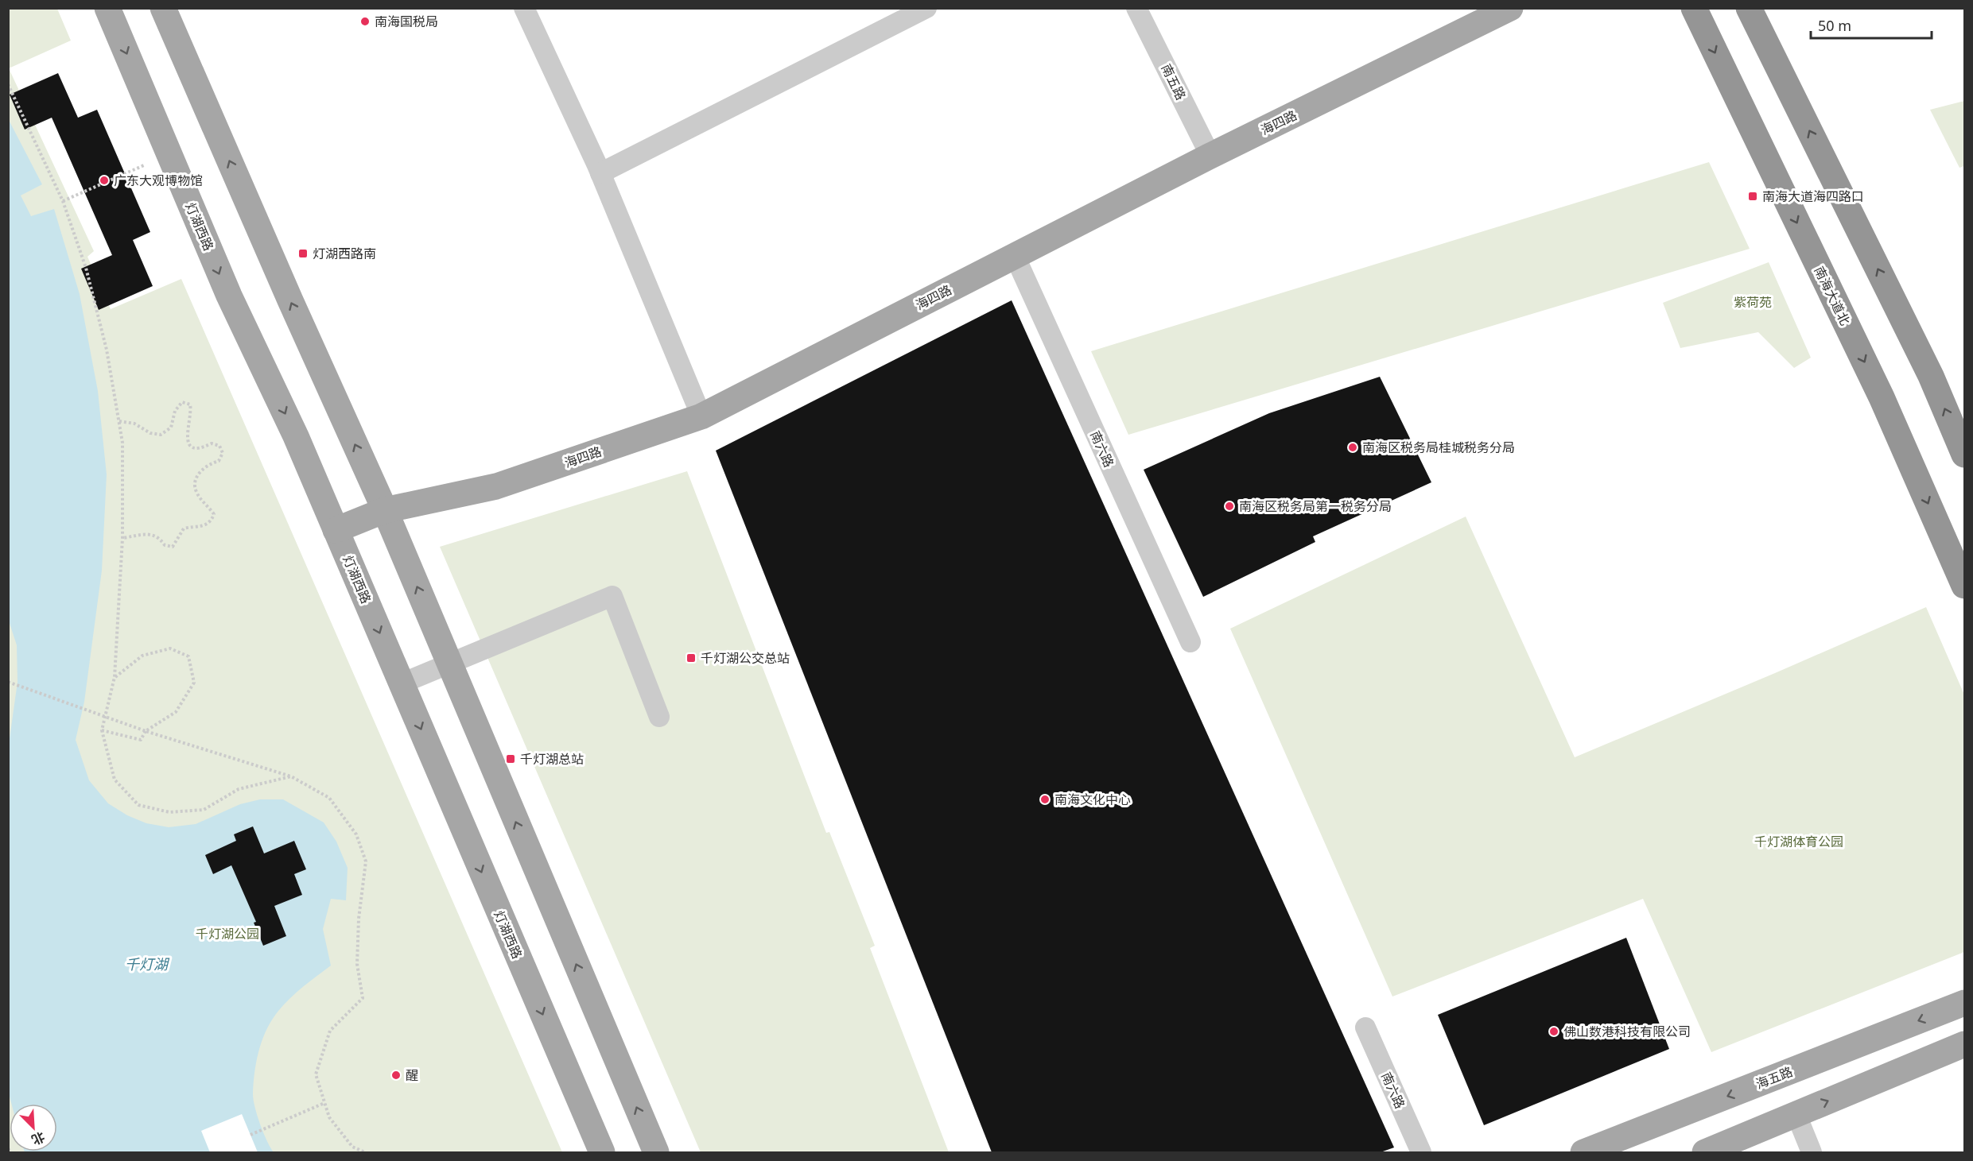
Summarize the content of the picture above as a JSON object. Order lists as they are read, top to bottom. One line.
{"streets":{"highway":["南海大道北"],"main road":["海四路","灯湖西路","海五路"],"street":["南五路","南六路"]},"crossings":[["南五路","海四路"],["海四路","灯湖西路"],["海四路","南六路"]],"water":["千灯湖"],"parks":["紫荷苑","千灯湖体育公园","千灯湖公园"],"places":{"other":["南海国税局","广东大观博物馆","南海区税务局桂城税务分局","南海区税务局第一税务分局","南海文化中心","佛山数港科技有限公司","醒"],"transit":["南海大道海四路口","灯湖西路南","千灯湖公交总站","千灯湖总站"]},"scale_bar":"50 m","north":"bottom right"}
